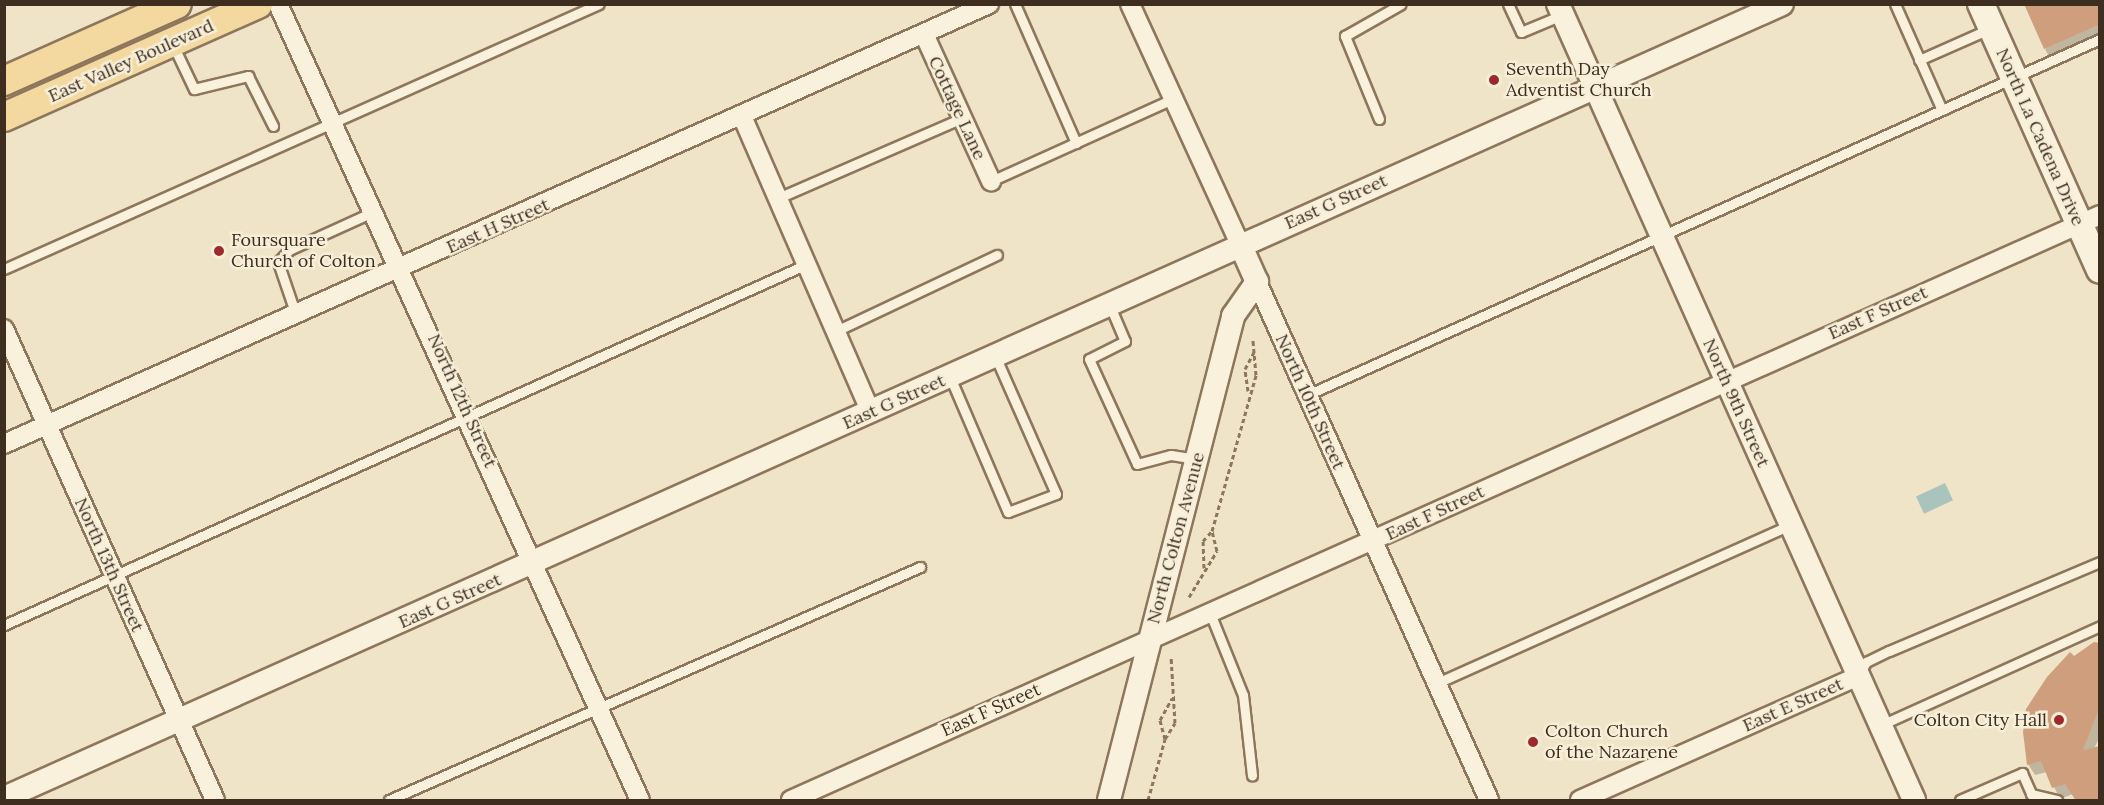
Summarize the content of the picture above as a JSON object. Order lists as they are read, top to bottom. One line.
{"streets":{"main road":["East Valley Boulevard","North La Cadena Drive"],"street":["Cottage Lane","East G Street","East H Street","East F Street","North 12th Street","North 10th Street","North 9th Street","North Colton Avenue","North 13th Street","East E Street"]},"crossings":[["Cottage Lane","East H Street"],["North La Cadena Drive","East F Street"],["East G Street","North 12th Street"],["East G Street","North 10th Street"],["East G Street","North 9th Street"],["East G Street","North 13th Street"],["East H Street","North 12th Street"],["East H Street","North 13th Street"],["East F Street","North 10th Street"],["East F Street","North 9th Street"],["East F Street","North Colton Avenue"],["North 10th Street","North Colton Avenue"],["North 9th Street","East E Street"]],"places":["Seventh Day Adventist Church","Foursquare Church of Colton","Colton City Hall","Colton Church of the Nazarene"]}
